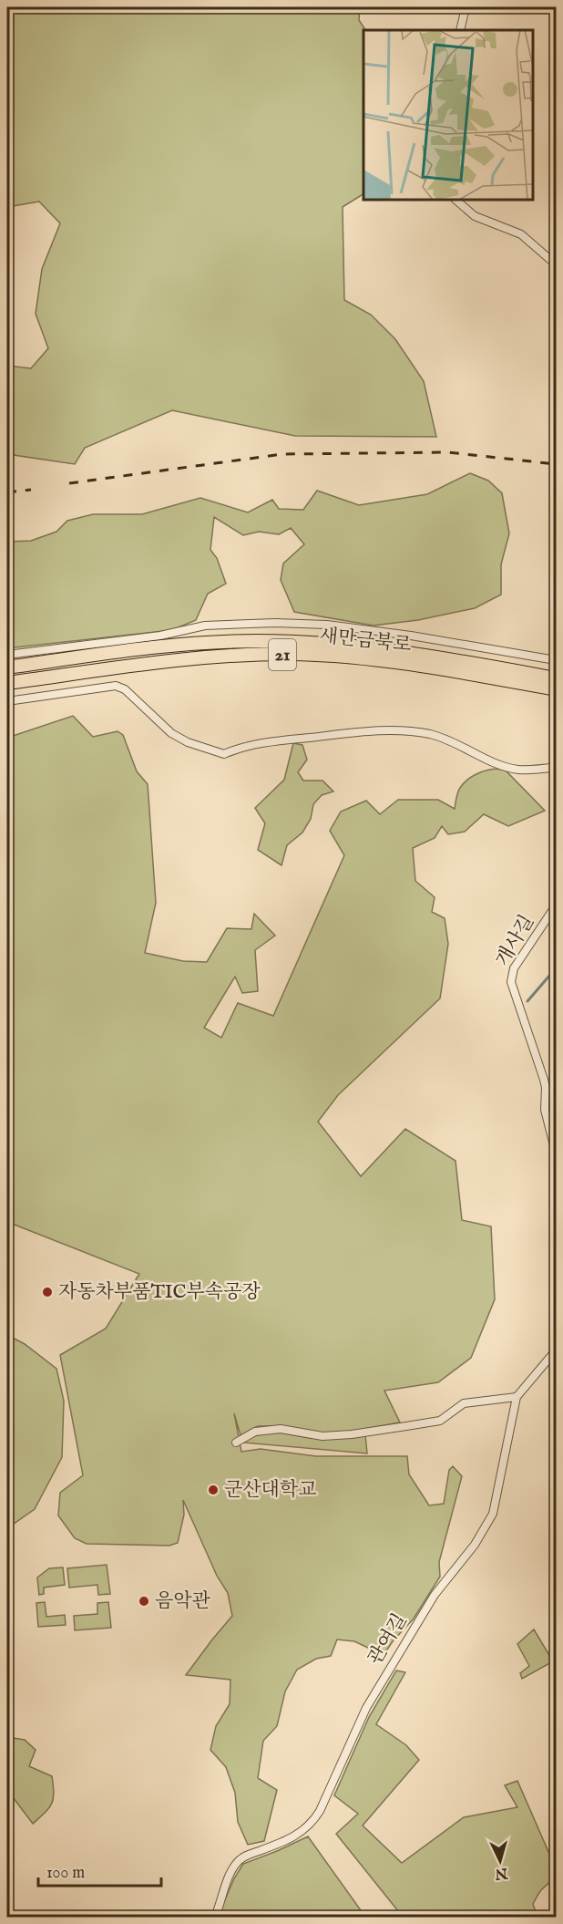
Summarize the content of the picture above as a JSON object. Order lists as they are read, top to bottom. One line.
{"streets":{"highway":["새만금북로","21"],"street":["개사길","관여길"]},"places":["자동차부품TIC부속공장","군산대학교","음악관"],"scale_bar":"100 m","north":"bottom"}
